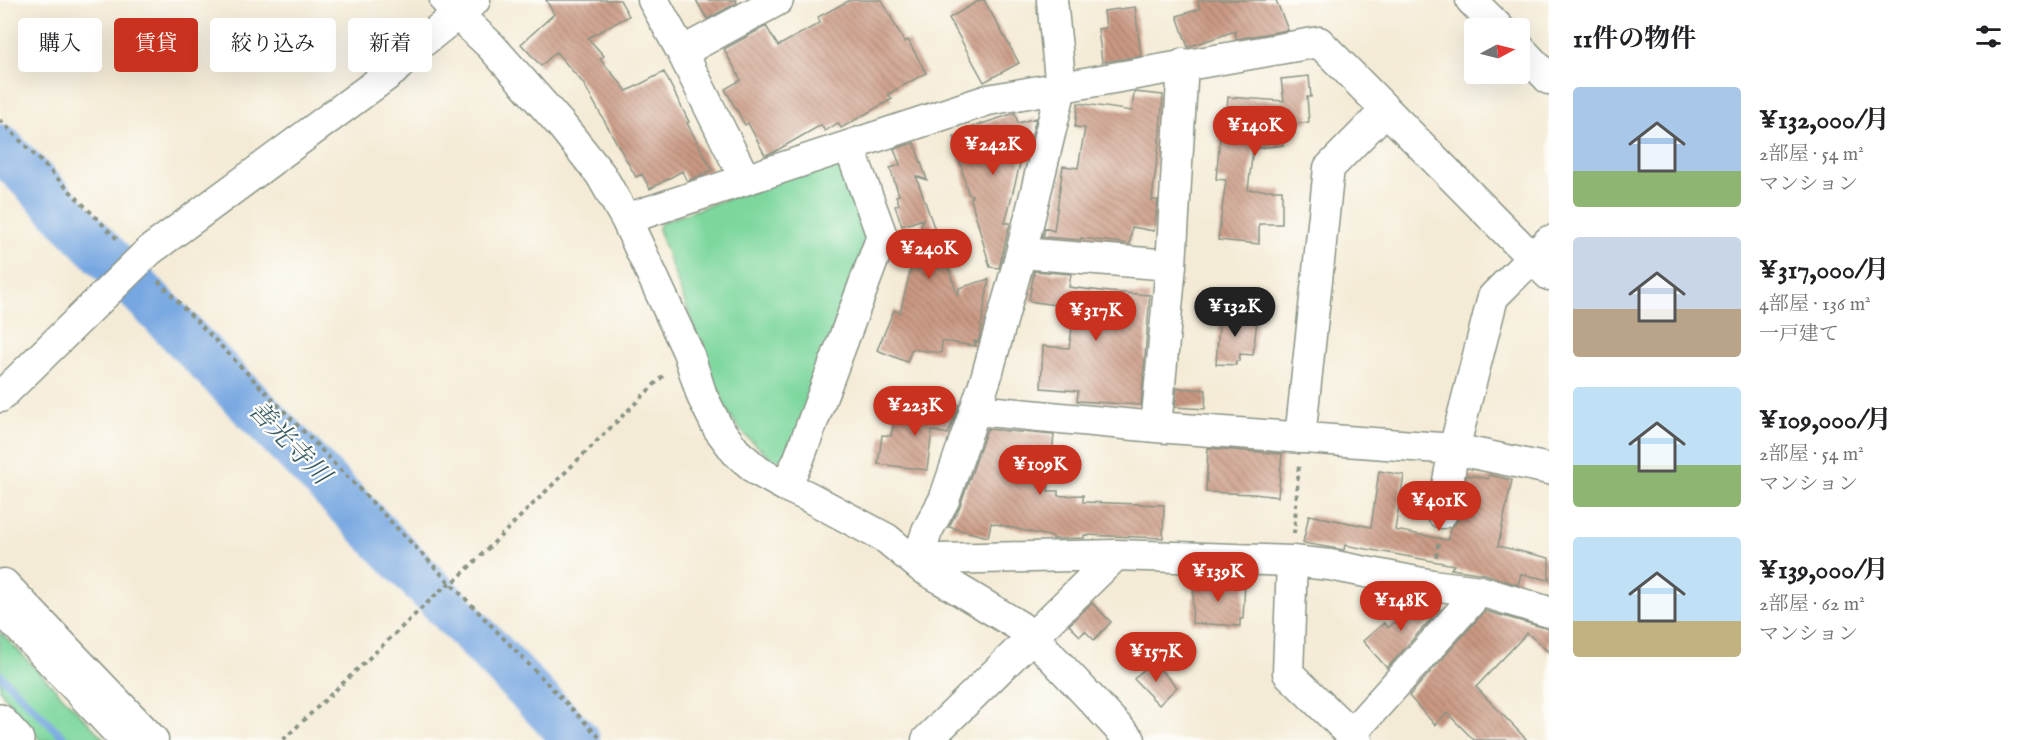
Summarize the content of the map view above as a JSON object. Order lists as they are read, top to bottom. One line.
{"water":["善光寺川"],"north":"right","page":{"heading":"11件の物件","chip":["購入","賃貸","絞り込み","新着"],"list":[{"name":"¥132,000/月","note":"2部屋 · 54 m² · マンション"},{"name":"¥317,000/月","note":"4部屋 · 136 m² · 一戸建て"},{"name":"¥109,000/月","note":"2部屋 · 54 m² · マンション"},{"name":"¥139,000/月","note":"2部屋 · 62 m² · マンション"}],"price":["¥140K","¥242K","¥240K","¥132K","¥317K","¥223K","¥109K","¥401K","¥139K","¥148K","¥157K"]}}
